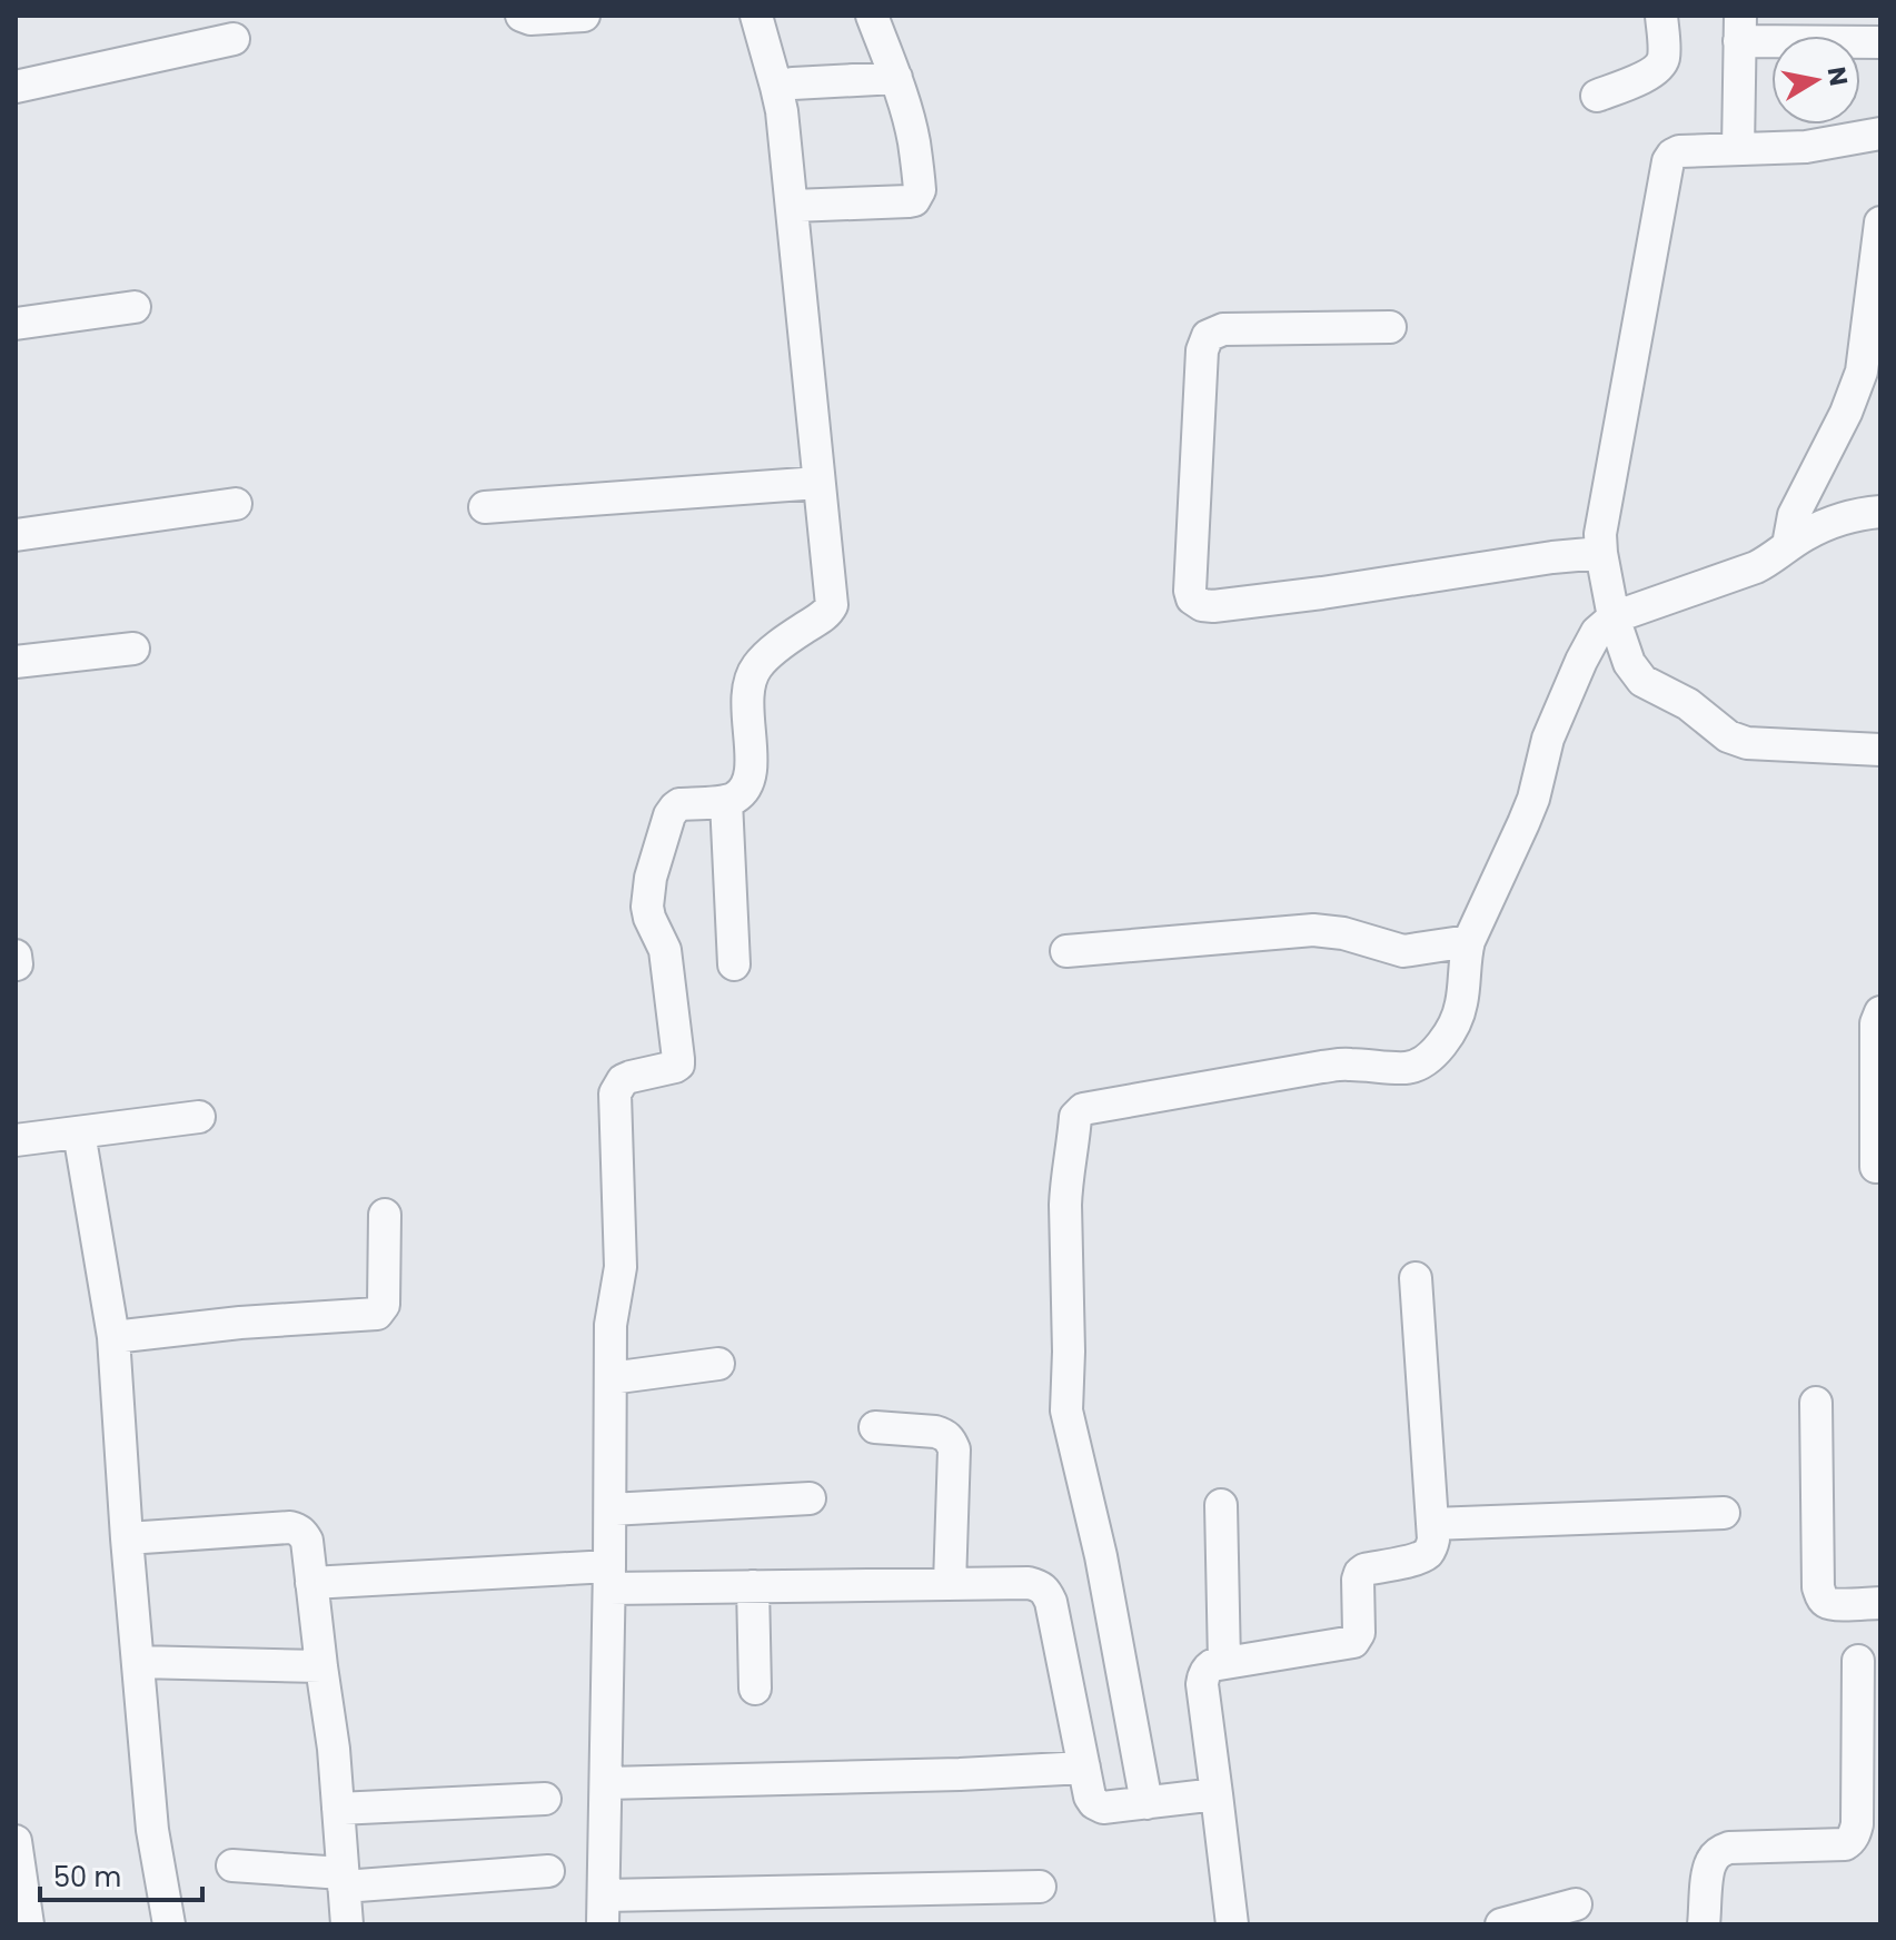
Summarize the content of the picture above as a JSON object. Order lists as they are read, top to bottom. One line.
{"scale_bar":"50 m","north":"right"}
